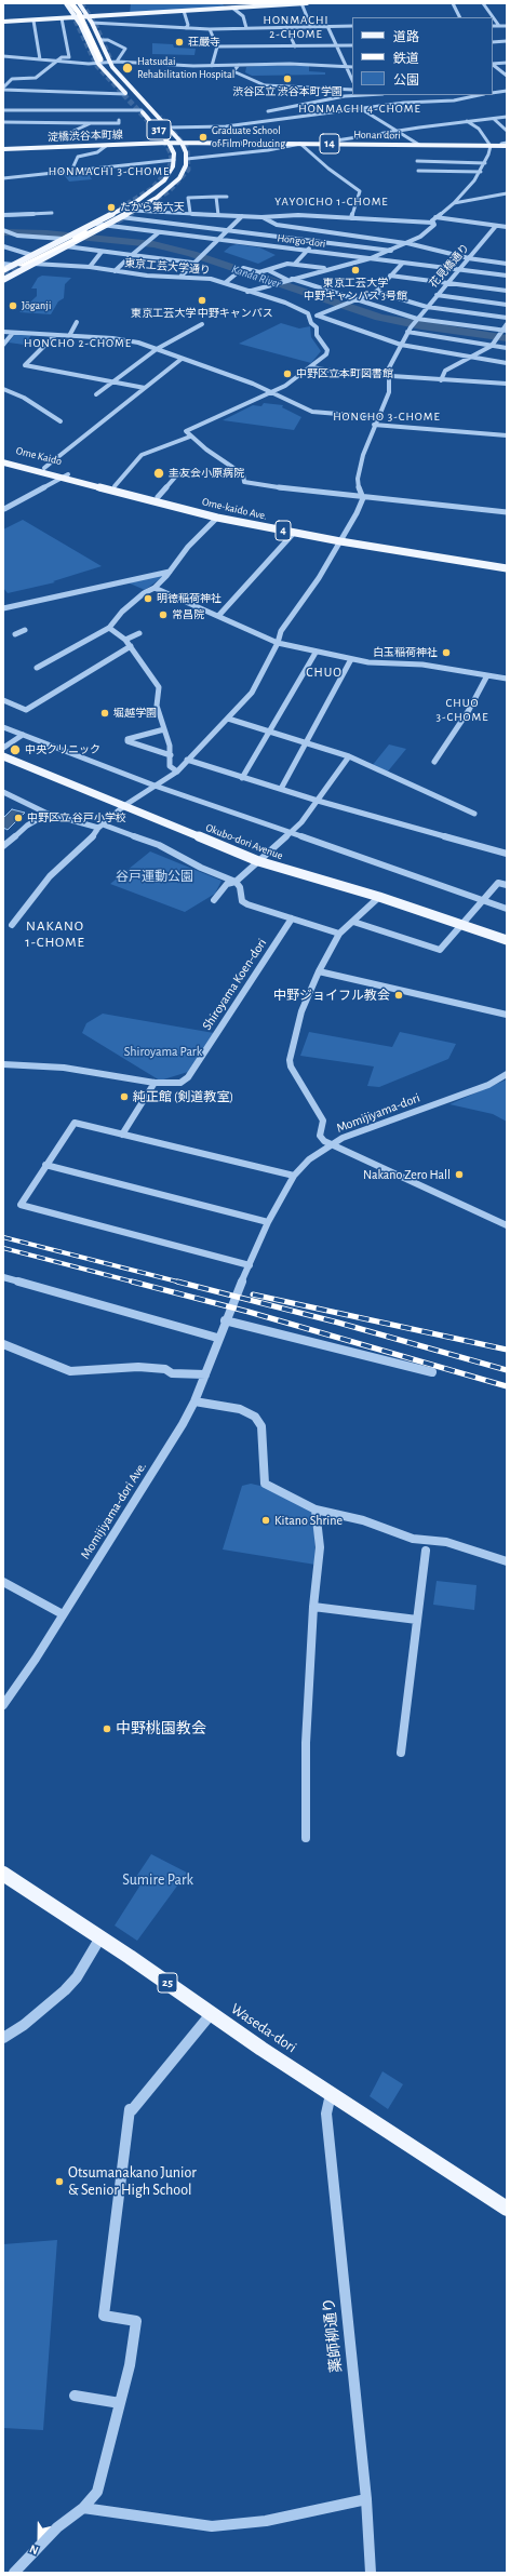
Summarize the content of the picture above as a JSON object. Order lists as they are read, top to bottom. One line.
{"streets":{"main road":["317","Honan dori","淀橋渋谷本町線","14","Ome Kaido","Ome-kaido Ave.","4","Okubo-dori Avenue","25","Waseda-dori"],"street":["Hongo-dori","花見橋通り","東京工芸大学通り","Shiroyama Koen-dori","Momijiyama-dori","Momijiyama-dori Ave.","薬師柳通り"]},"crossings":[["317","Honan dori"],["317","淀橋渋谷本町線"],["Honan dori","淀橋渋谷本町線"],["Hongo-dori","花見橋通り"],["Ome Kaido","Ome-kaido Ave."],["Momijiyama-dori","Momijiyama-dori Ave."],["Waseda-dori","薬師柳通り"]],"districts":["HONMACHI 2-CHOME","HONMACHI 4-CHOME","HONMACHI 3-CHOME","YAYOICHO 1-CHOME","HONCHO 2-CHOME","HONCHO 3-CHOME","CHUO","CHUO 3-CHOME","NAKANO 1-CHOME"],"water":["Kanda River"],"parks":["谷戸運動公園","Shiroyama Park","Sumire Park"],"places":["荘嚴寺","Hatsudai Rehabilitation Hospital","渋谷区立 渋谷本町学園","Graduate School of Film Producing","たから第六天","東京工芸大学 中野キャンパス 3号館","東京工芸大学 中野キャンパス","Jōganji","中野区立本町図書館","圭友会小原病院","明徳稲荷神社","常昌院","白玉稲荷神社","堀越学園","中央クリニック","中野区立 谷戸小学校","中野ジョイフル教会","純正館 (剣道教室)","Nakano Zero Hall","Kitano Shrine","中野桃園教会","Otsumanakano Junior & Senior High School"],"legend":["道路","鉄道","公園"],"north":"bottom"}
